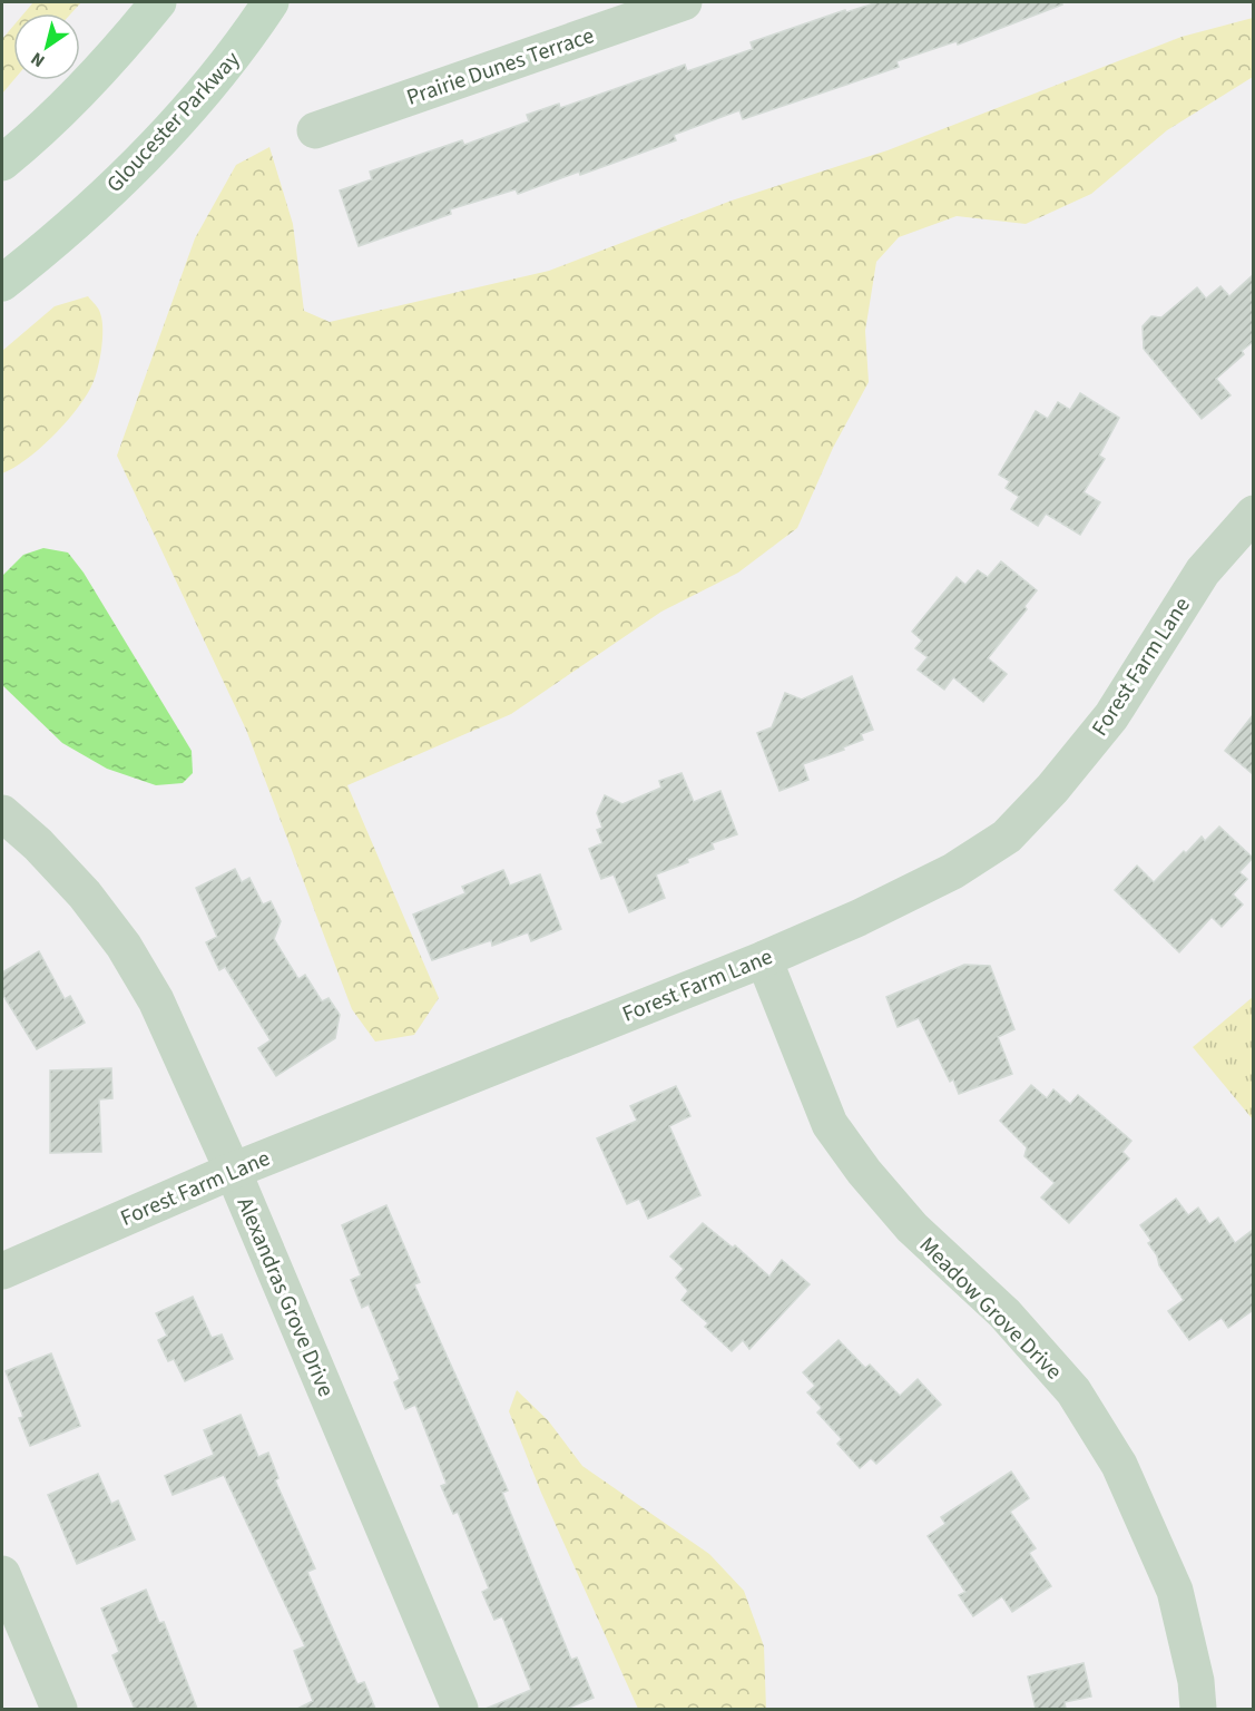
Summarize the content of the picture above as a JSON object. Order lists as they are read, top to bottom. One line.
{"streets":{"main road":["Gloucester Parkway"],"street":["Prairie Dunes Terrace","Forest Farm Lane","Alexandras Grove Drive","Meadow Grove Drive"]},"crossings":[["Forest Farm Lane","Alexandras Grove Drive"],["Forest Farm Lane","Meadow Grove Drive"]],"north":"bottom left"}
